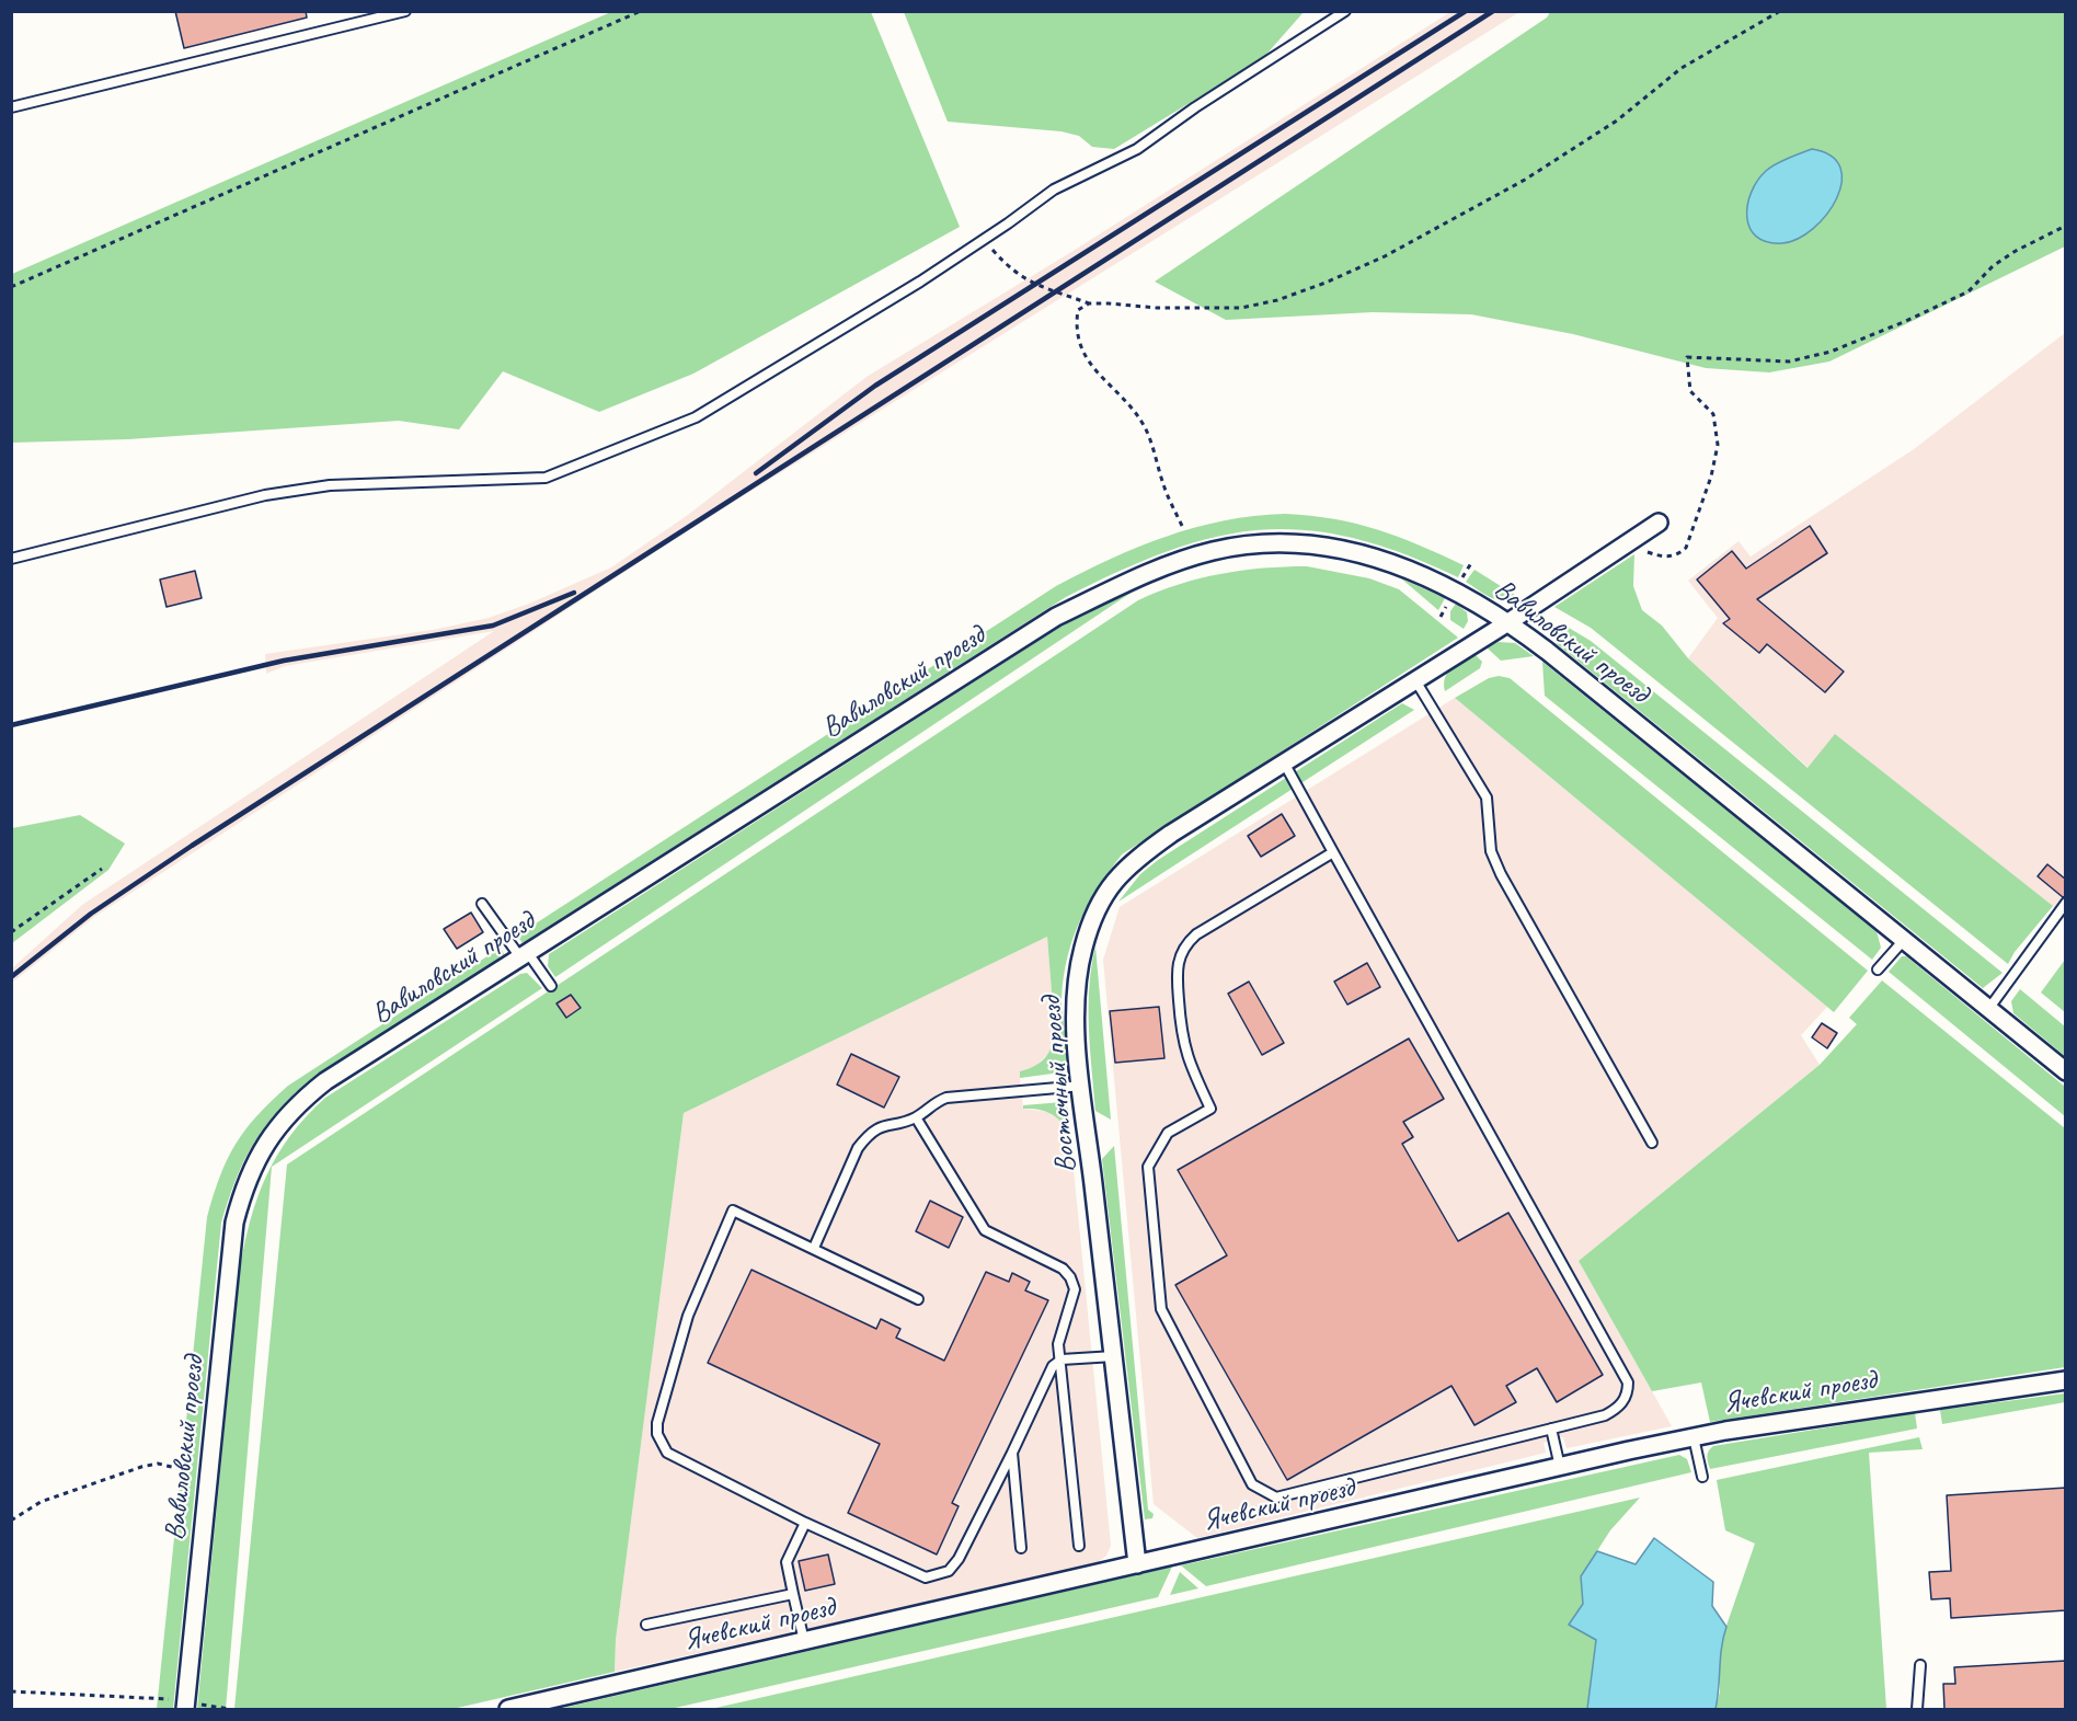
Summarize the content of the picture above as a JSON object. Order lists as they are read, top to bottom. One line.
{"streets":{"street":["Вавиловский проезд","Восточный проезд","Ячевский проезд"]},"crossings":[["Вавиловский проезд","Восточный проезд"],["Восточный проезд","Ячевский проезд"]]}
